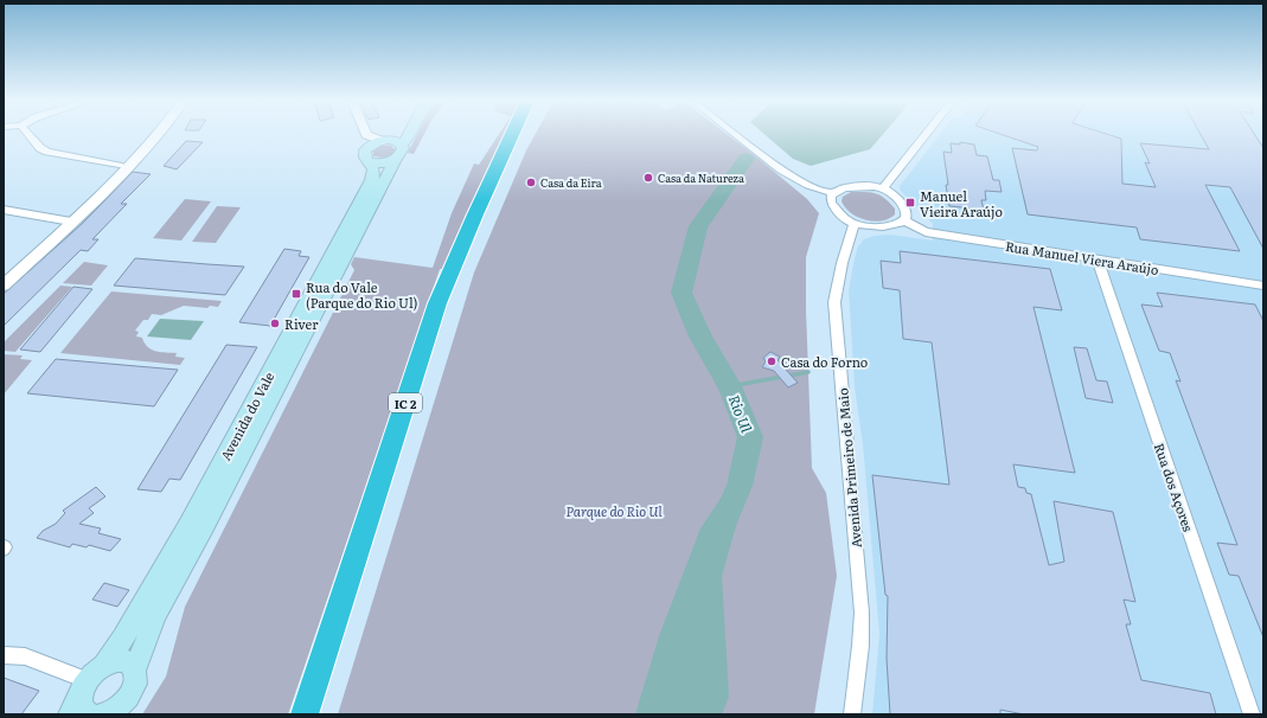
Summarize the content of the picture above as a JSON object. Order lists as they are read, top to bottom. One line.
{"streets":{"highway":["IC 2"],"main road":["Avenida do Vale"],"street":["Rua Manuel Viera Araújo","Avenida Primeiro de Maio","Rua dos Açores"]},"crossings":[["Rua Manuel Viera Araújo","Rua dos Açores"]],"water":["Rio Ul"],"parks":["Parque do Rio Ul"],"places":{"other":["Casa da Natureza","Casa da Eira","River","Casa do Forno"],"transit":["Manuel Vieira Araújo","Rua do Vale (Parque do Rio Ul)"]}}
